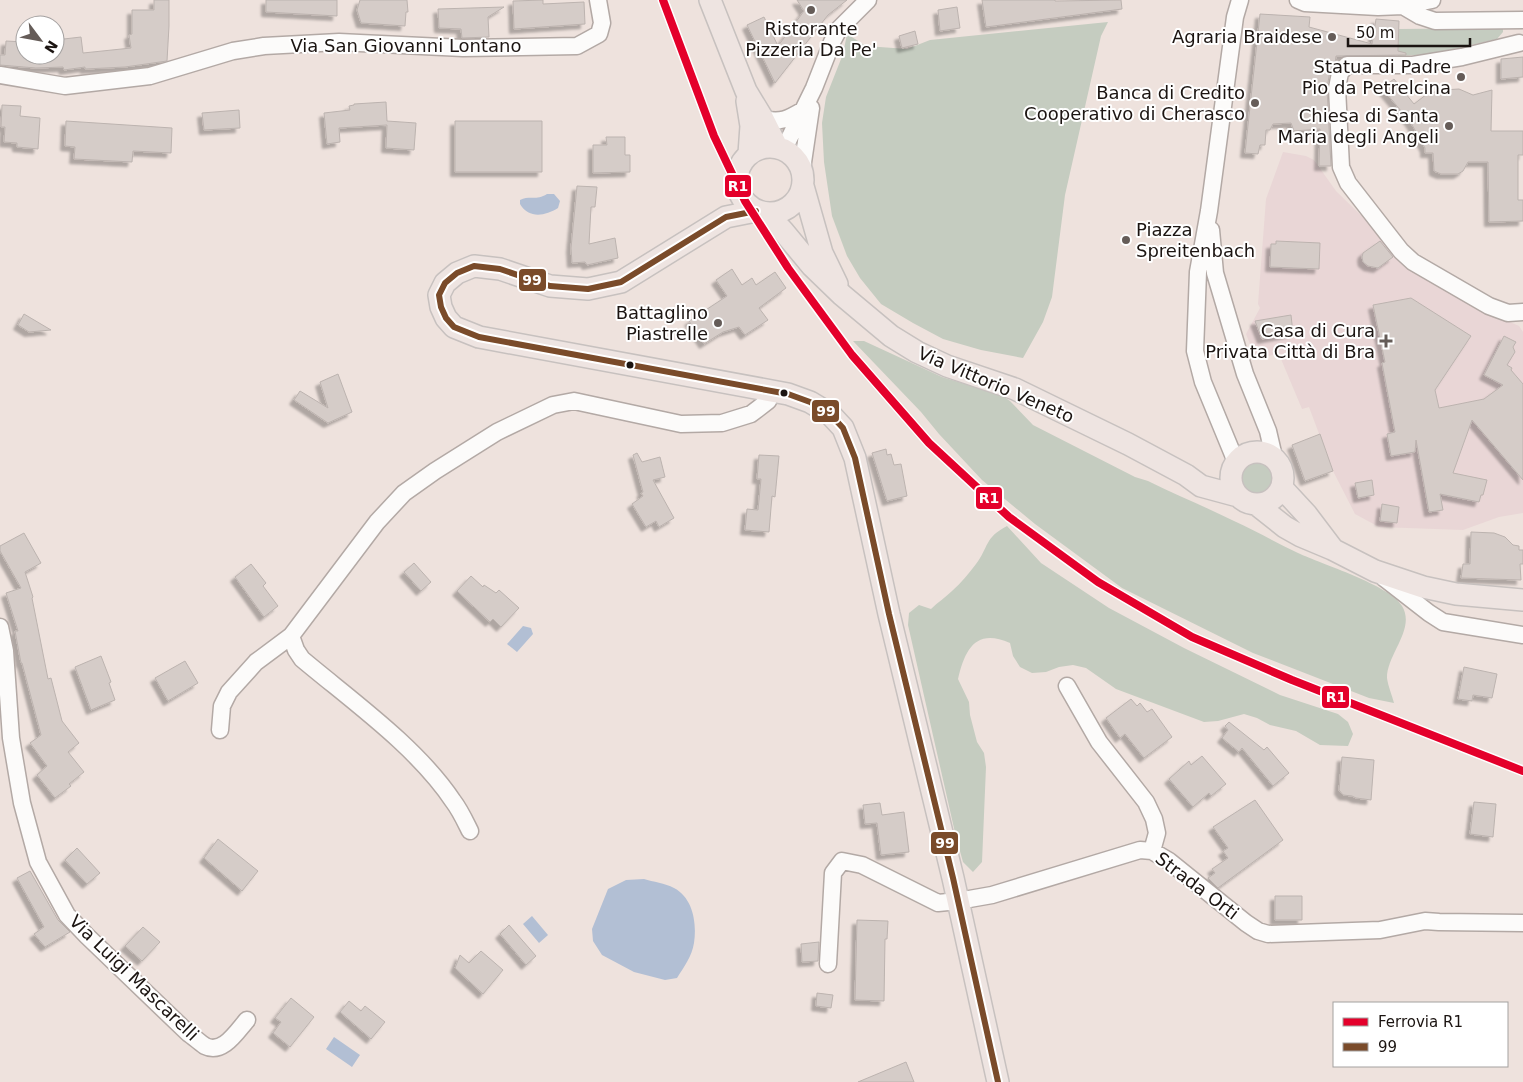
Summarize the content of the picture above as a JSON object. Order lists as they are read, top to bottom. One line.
{"streets":{"main road":["Via Vittorio Veneto"],"street":["Via San Giovanni Lontano","Strada Orti","Via Luigi Mascarelli"]},"places":{"other":["Ristorante Pizzeria Da Pe'","Agraria Braidese","Statua di Padre Pio da Petrelcina","Banca di Credito Cooperativo di Cherasco","Chiesa di Santa Maria degli Angeli","Piazza Spreitenbach","Battaglino Piastrelle"],"health":["Casa di Cura Privata Città di Bra"]},"lines":["rail line R1","transit line 99"],"legend":["Ferrovia R1","99"],"scale_bar":"50 m","north":"bottom right"}
